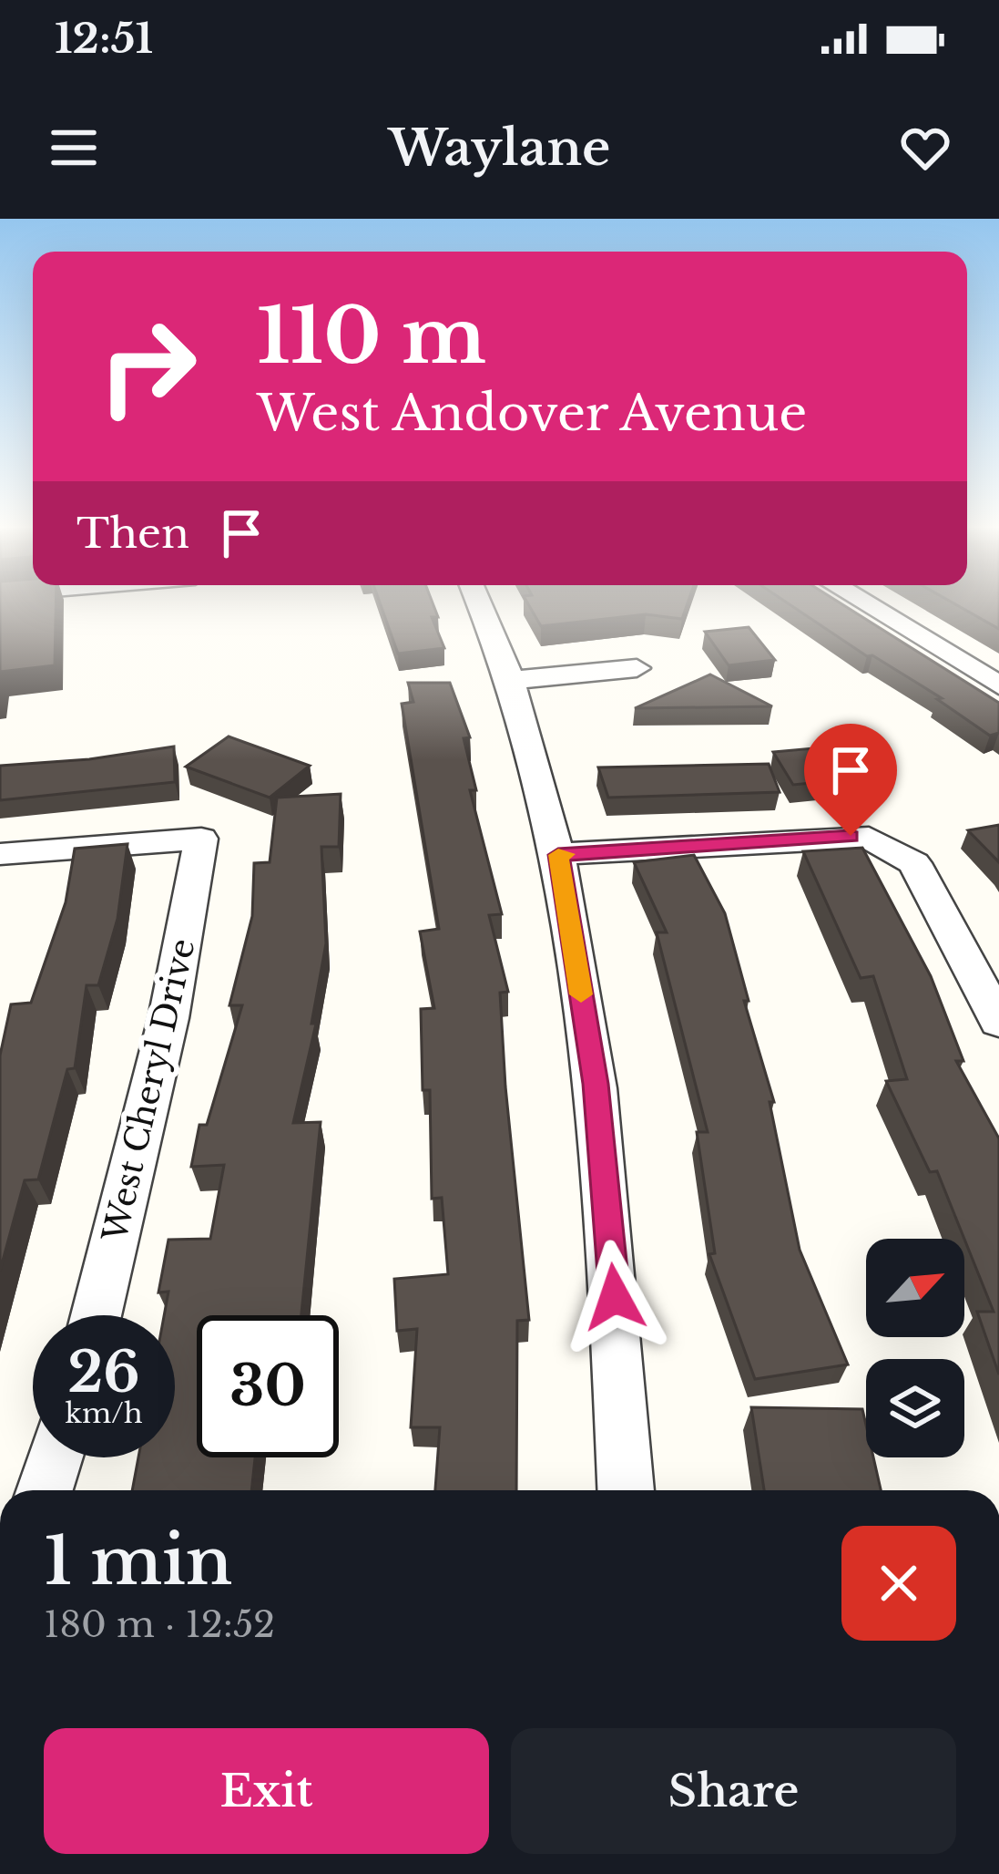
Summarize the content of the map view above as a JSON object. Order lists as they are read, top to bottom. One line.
{"streets":{"street":["West Cheryl Drive"]},"north":"top right","page":{"status":"12:51","header":"Waylane","turn":["110 m","West Andover Avenue"],"then":"Then","speed":"26 km/h","limit":"30","heading":["1 min","180 m · 12:52"],"buttons":["Exit","Share"]}}
